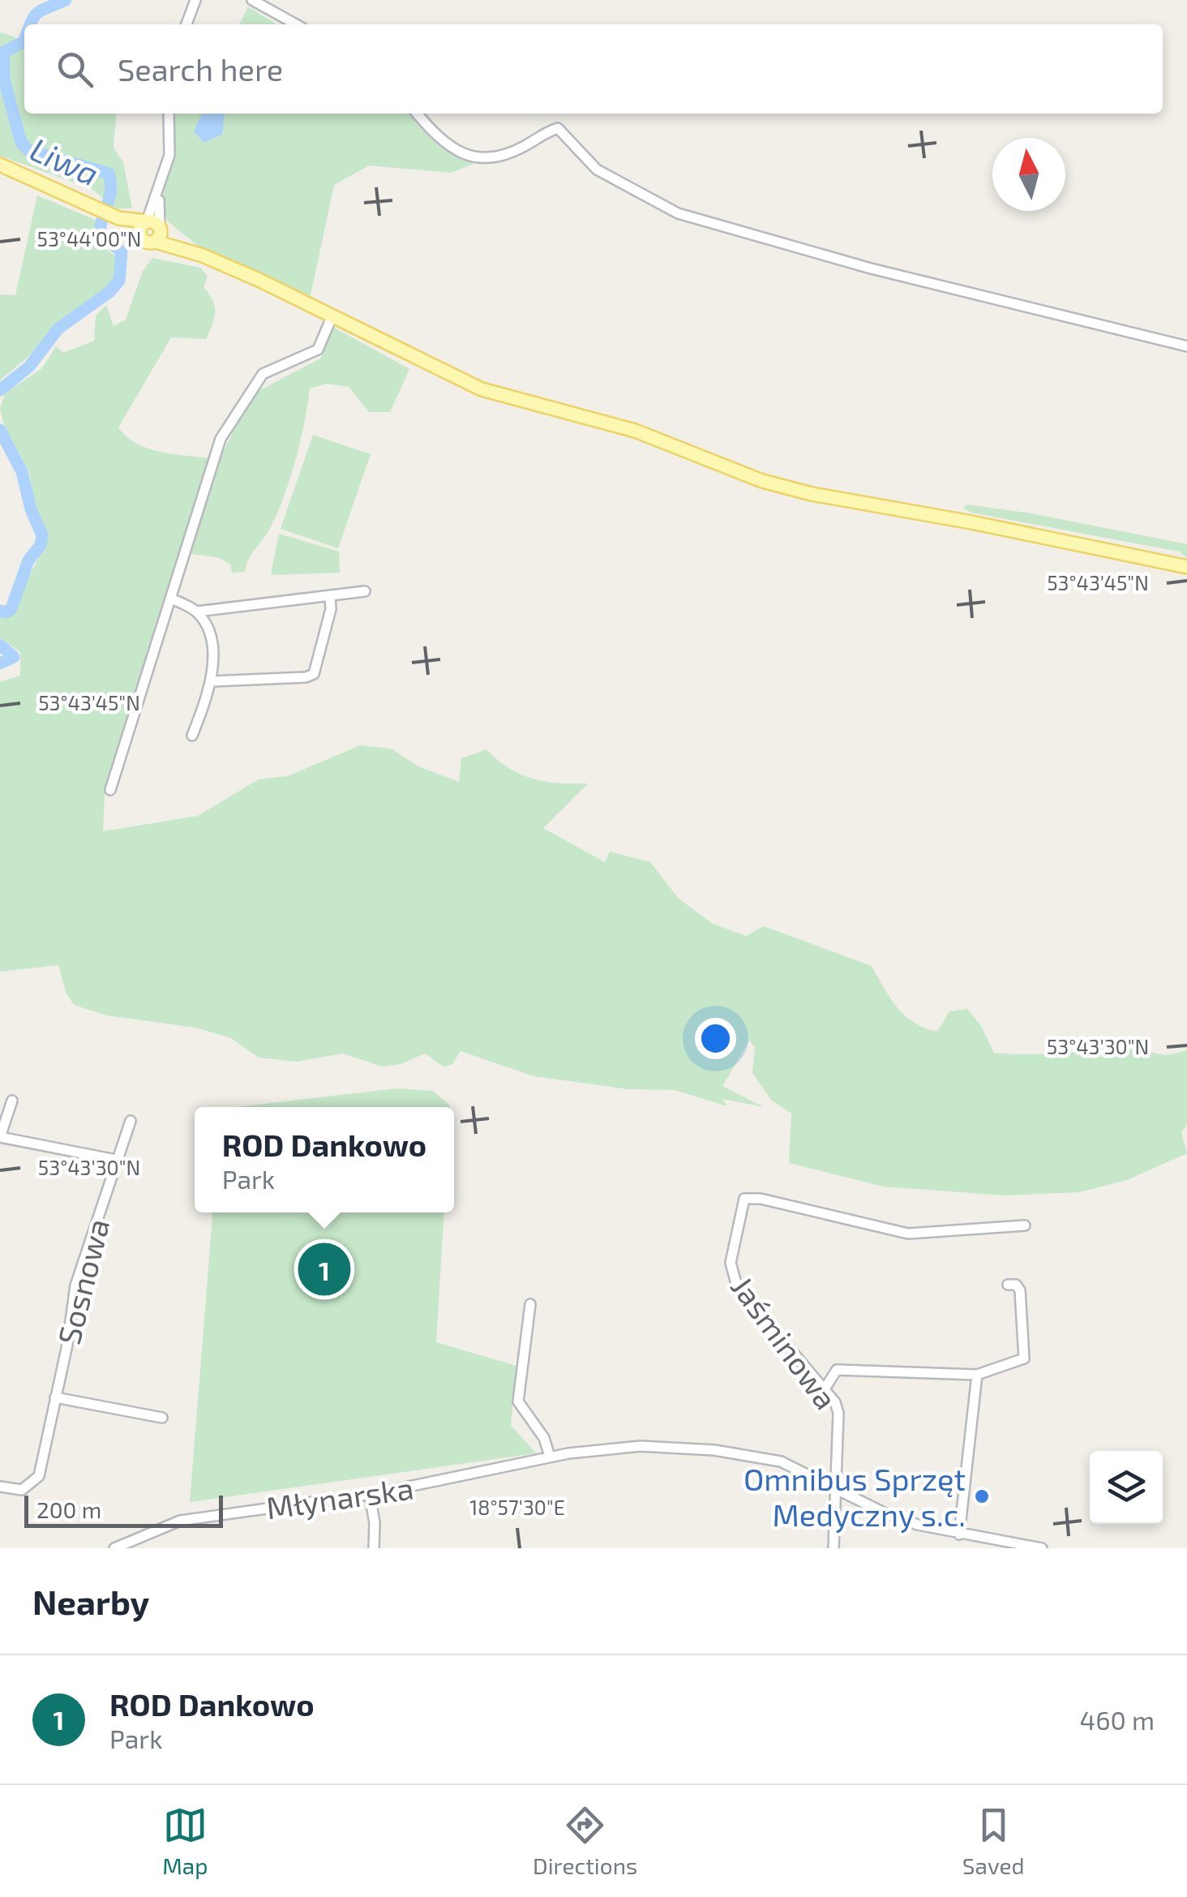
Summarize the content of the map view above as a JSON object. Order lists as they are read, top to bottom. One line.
{"streets":{"street":["Sosnowa","Jaśminowa","Młynarska"]},"crossings":[["Jaśminowa","Młynarska"]],"water":["Liwa"],"places":["Omnibus Sprzęt Medyczny s.c."],"scale_bar":"200 m","north":"top","page":{"search":"Search here","popup":["ROD Dankowo","Park"],"pins":"1","scale":"200 m","heading":"Nearby","list":[{"mark":"1","name":"ROD Dankowo","note":"Park","value":"460 m"}],"nav":["Map","Directions","Saved"]},"coordinates":["53°44'00\"N","53°43'45\"N","53°43'30\"N","18°57'30\"E"]}
